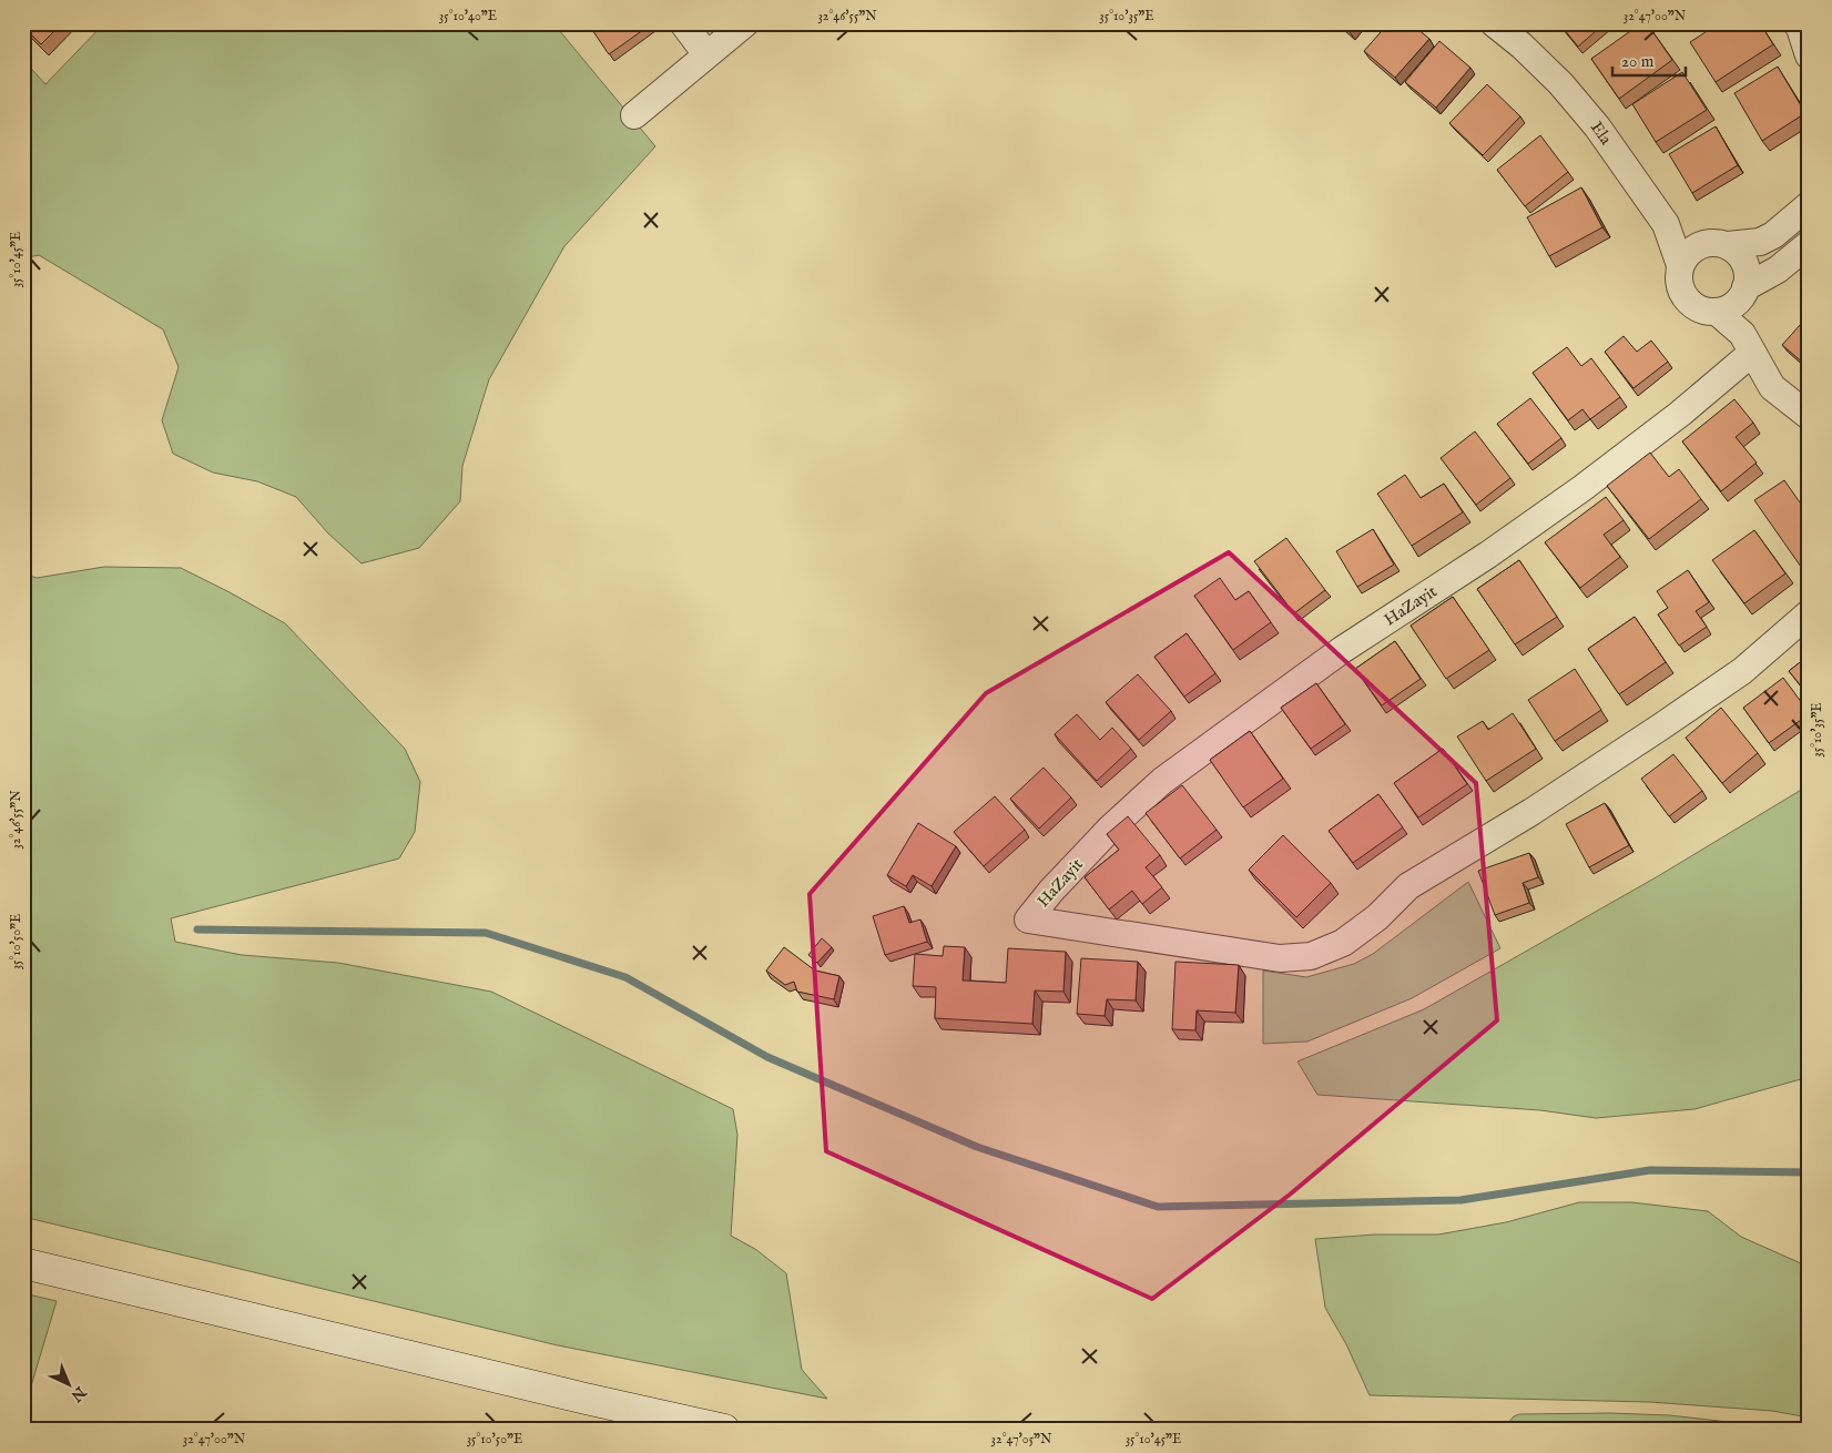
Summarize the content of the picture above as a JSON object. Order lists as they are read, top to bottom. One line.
{"streets":{"street":["Ela","HaZayit"]},"scale_bar":"20 m","north":"bottom right","coordinates":["35°10'40\"E","32°46'55\"N","35°10'35\"E","32°47'00\"N","35°10'45\"E","35°10'50\"E","32°47'05\"N"]}
